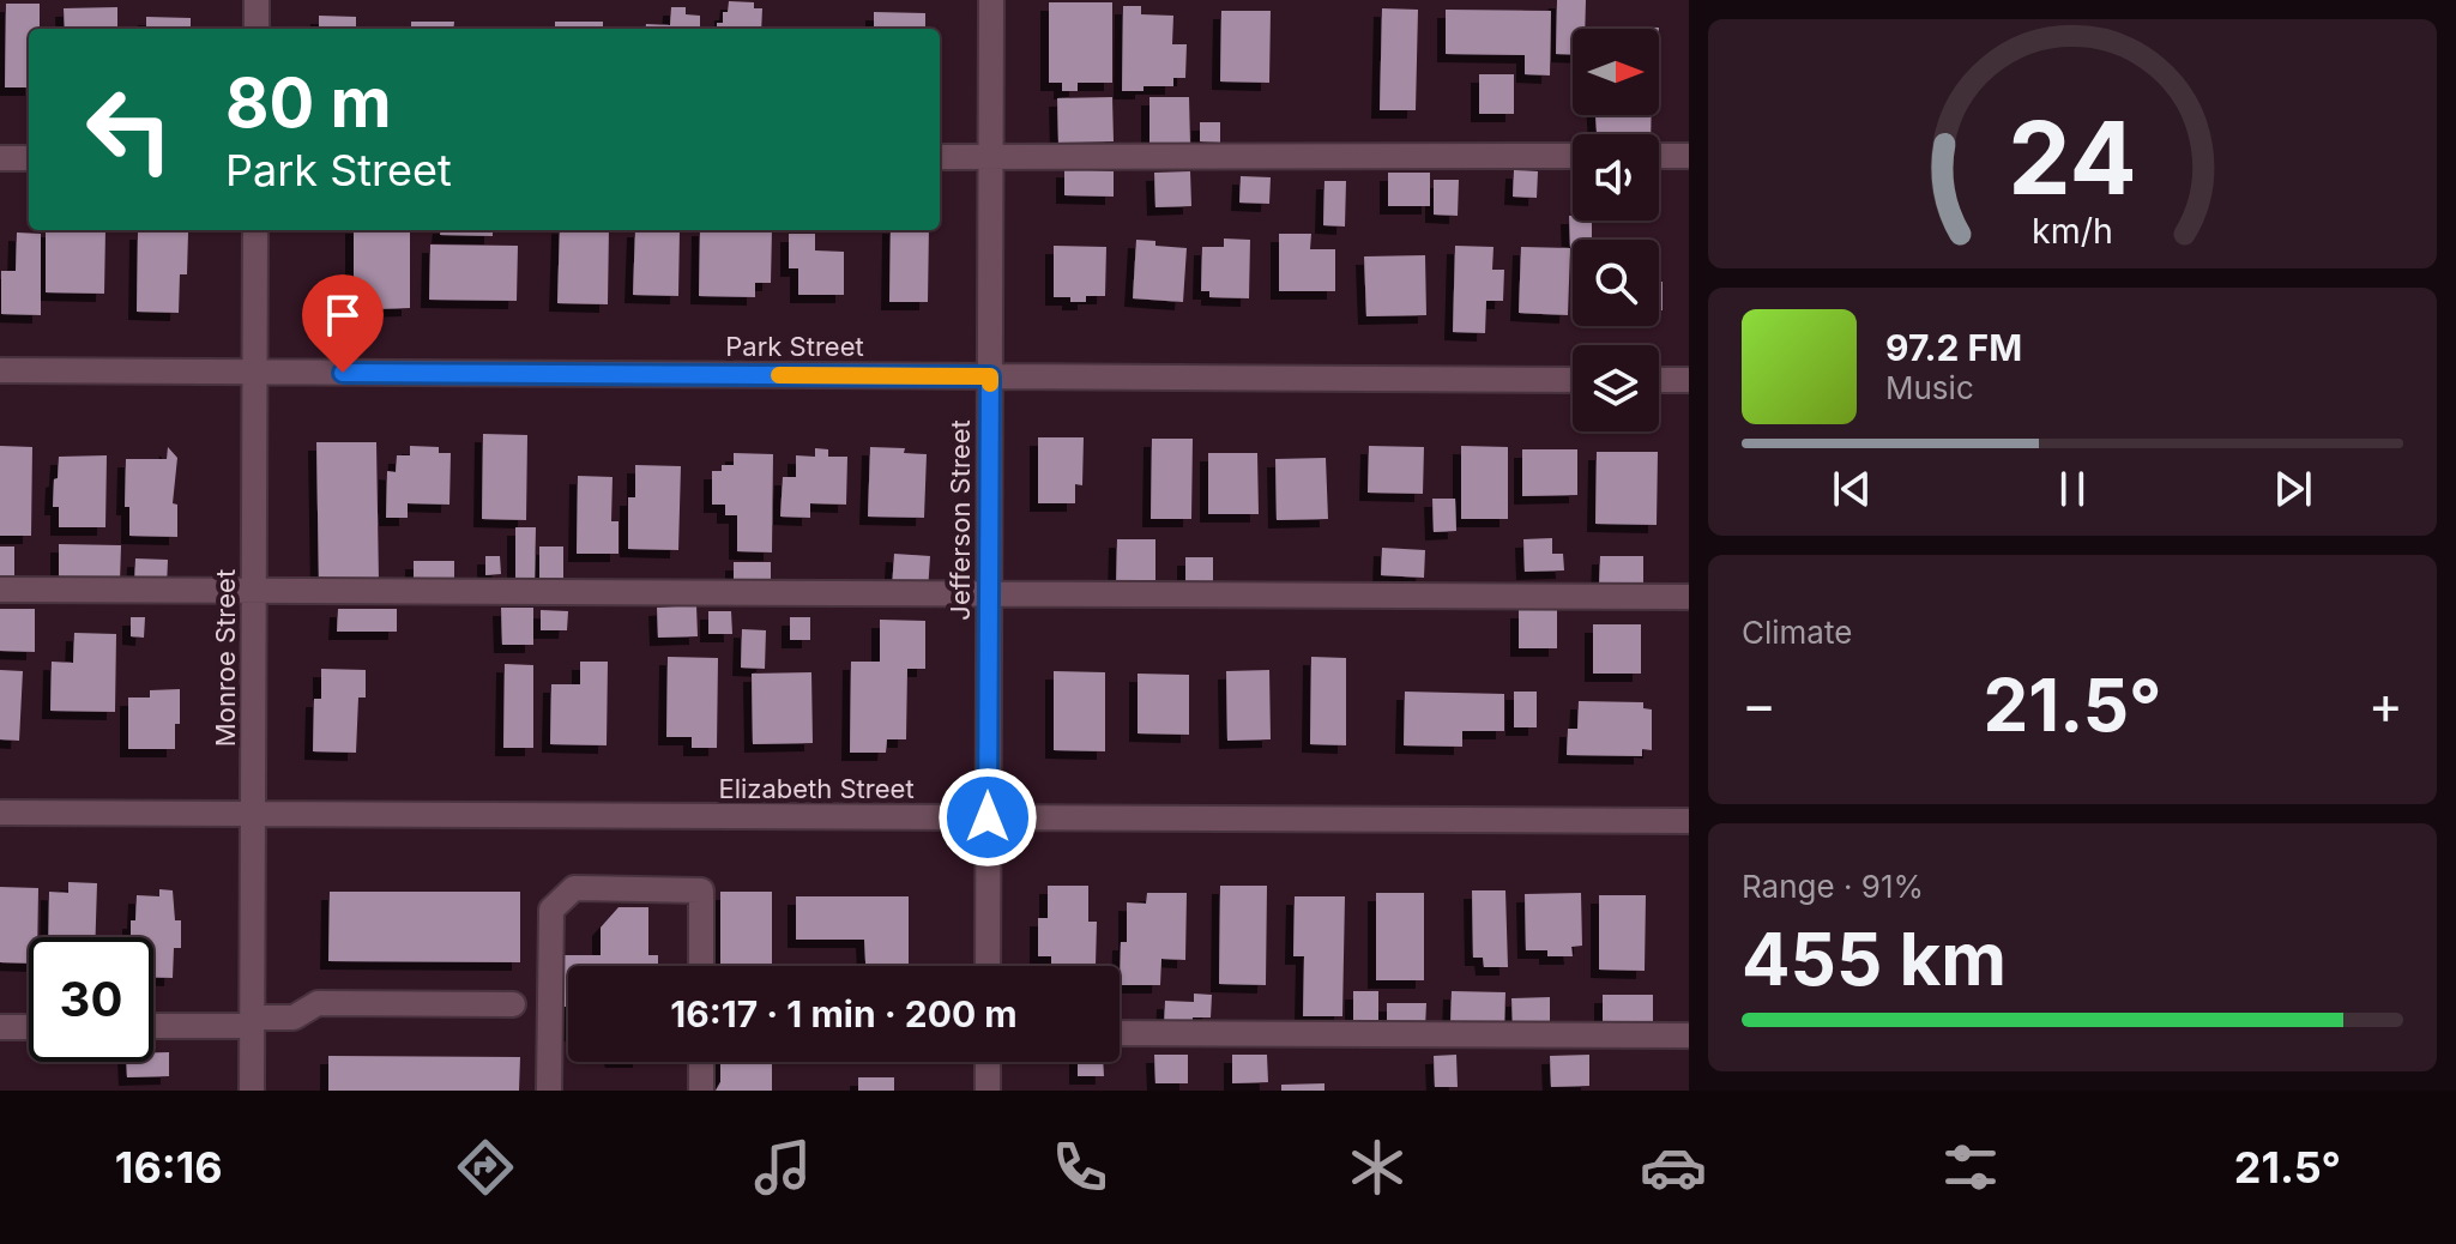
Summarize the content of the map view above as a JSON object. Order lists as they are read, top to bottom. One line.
{"streets":{"street":["Park Street","Jefferson Street","Monroe Street","Elizabeth Street"]},"crossings":[["Park Street","Jefferson Street"],["Park Street","Monroe Street"],["Jefferson Street","Elizabeth Street"],["Monroe Street","Elizabeth Street"]],"north":"right","page":{"turn":["80 m","Park Street"],"song":["97.2 FM","Music"],"tile":["Climate",["Range · 91%","455 km"]],"heat":["−","21.5°","+"],"limit":"30","trip":"16:17 · 1 min · 200 m","tabs":["16:16","21.5°"],"gauge":["24","km/h"]}}
